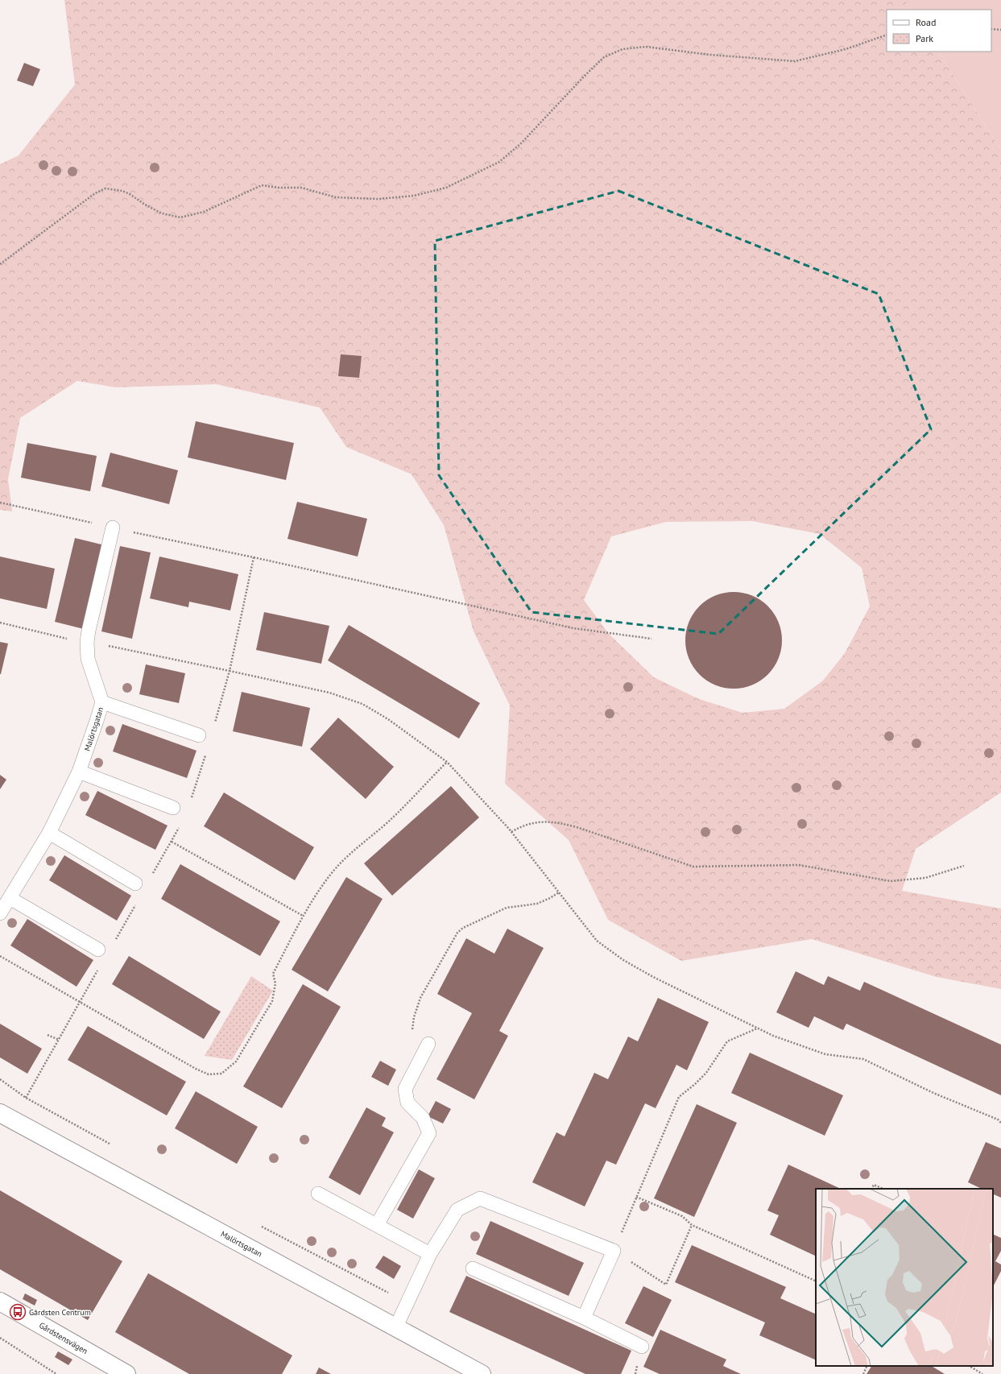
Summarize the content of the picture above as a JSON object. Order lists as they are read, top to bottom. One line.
{"streets":{"street":["Malörtsgatan","Gårdstensvägen"]},"places":{"bus stop":["Gårdsten Centrum"]},"legend":["Road","Park"]}
